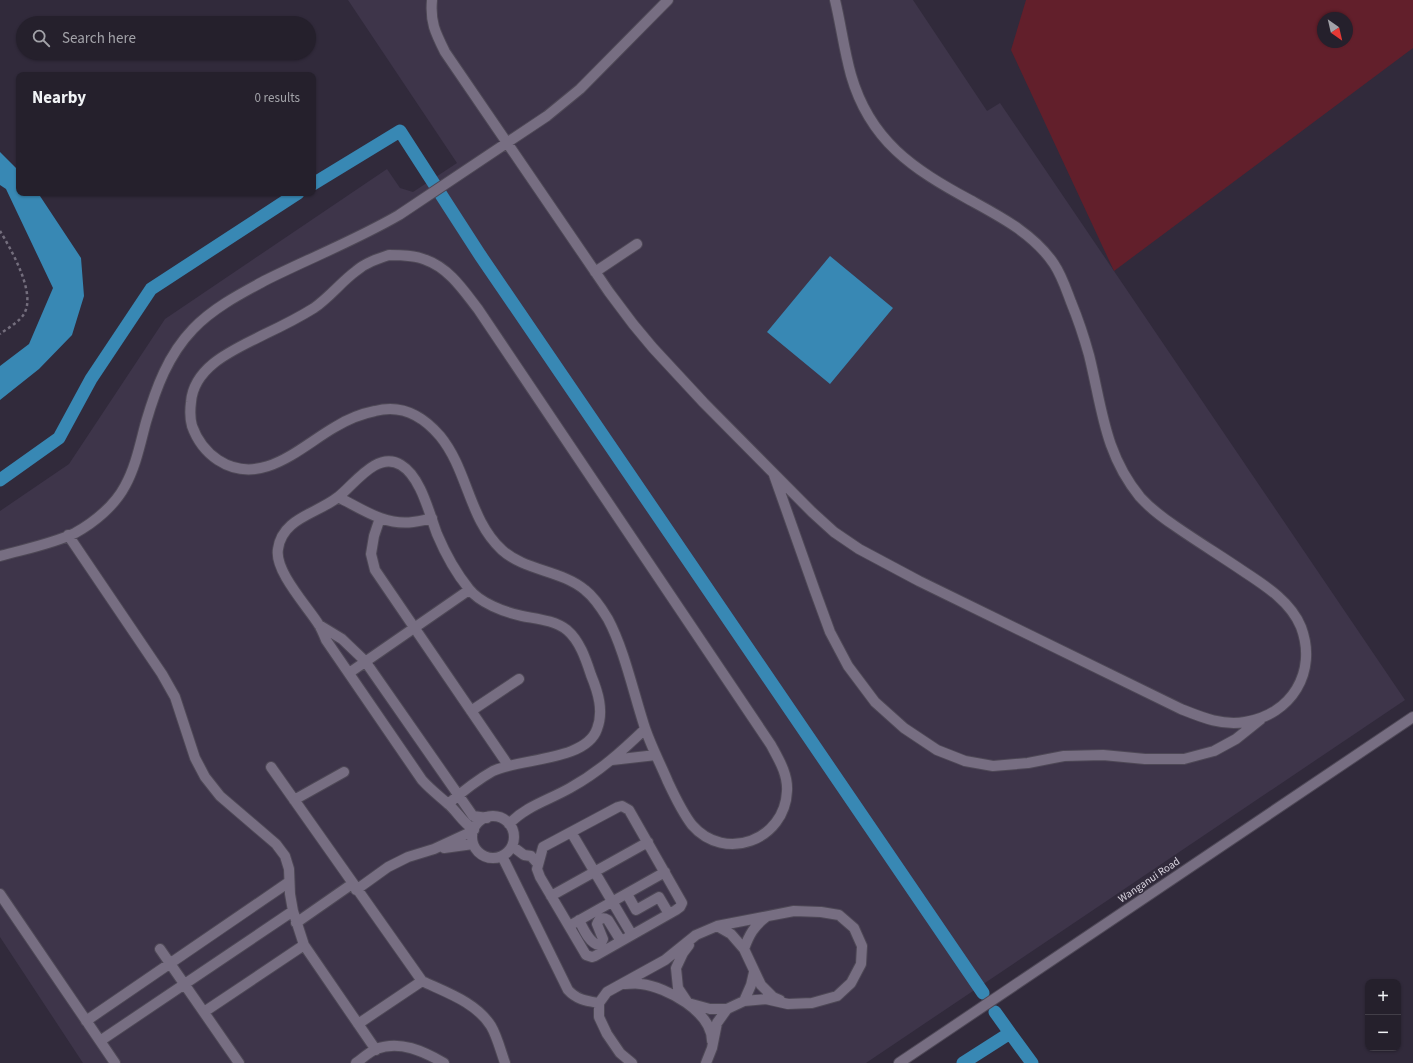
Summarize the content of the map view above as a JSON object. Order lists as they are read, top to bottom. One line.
{"streets":{"street":["Wanganui Road"]},"north":"bottom right","page":{"search":"Search here","heading":["Nearby","0 results"],"map_buttons":["+","−"]}}
